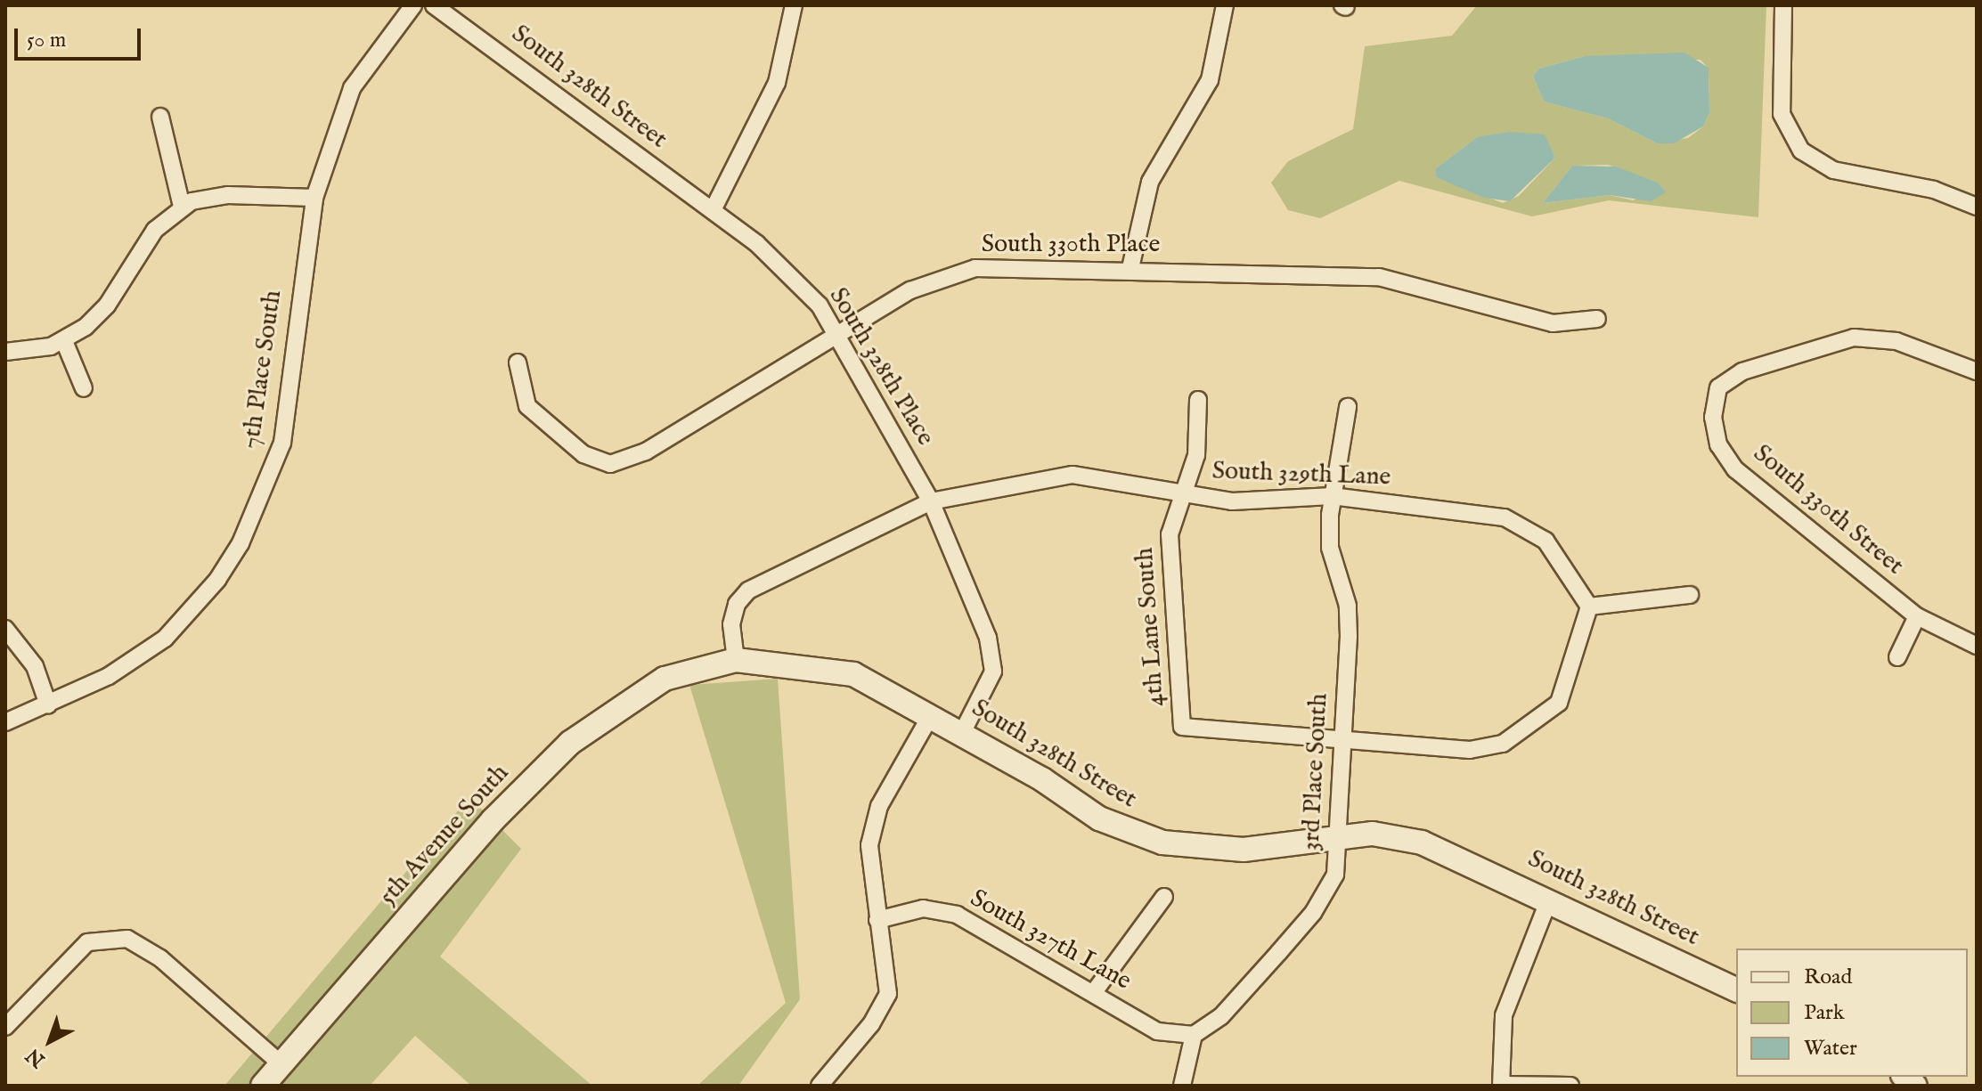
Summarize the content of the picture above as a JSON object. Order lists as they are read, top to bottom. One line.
{"streets":{"street":["South 328th Street","South 330th Place","South 328th Place","7th Place South","South 329th Lane","South 330th Street","4th Lane South","3rd Place South","5th Avenue South","South 327th Lane"]},"crossings":[["South 328th Street","South 328th Place"],["South 328th Street","3rd Place South"],["South 328th Street","5th Avenue South"],["South 330th Place","South 328th Place"],["South 328th Place","South 329th Lane"],["South 329th Lane","4th Lane South"],["South 329th Lane","3rd Place South"],["4th Lane South","3rd Place South"],["3rd Place South","South 327th Lane"]],"legend":["Road","Park","Water"],"scale_bar":"50 m","north":"bottom left"}
